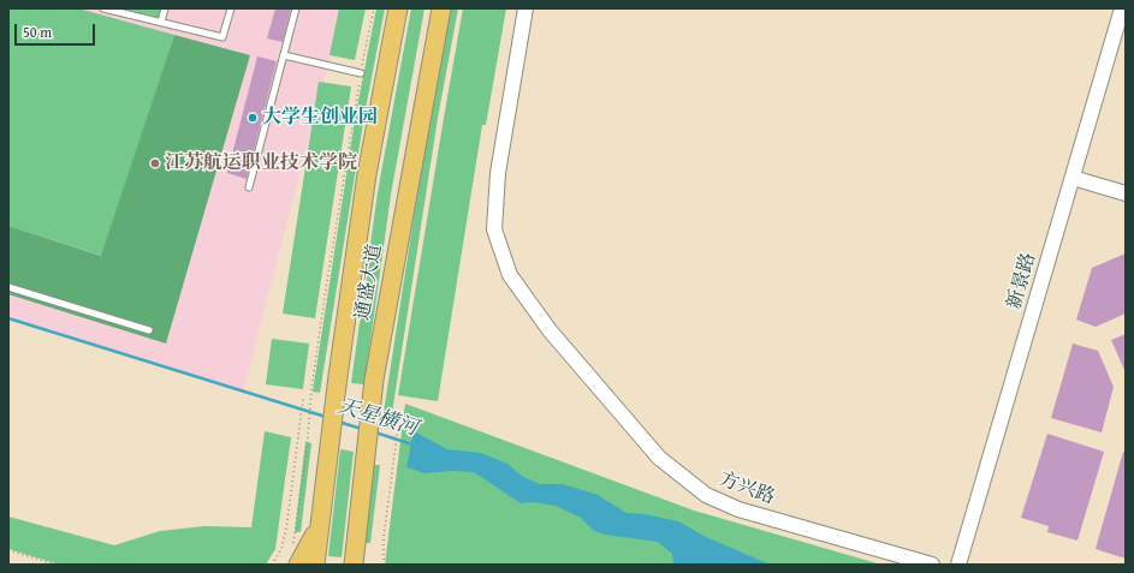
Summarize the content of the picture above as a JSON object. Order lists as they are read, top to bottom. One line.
{"streets":{"main road":["通盛大道"],"street":["新景路","方兴路"]},"water":["天星横河"],"places":["大学生创业园","江苏航运职业技术学院"],"scale_bar":"50 m"}
